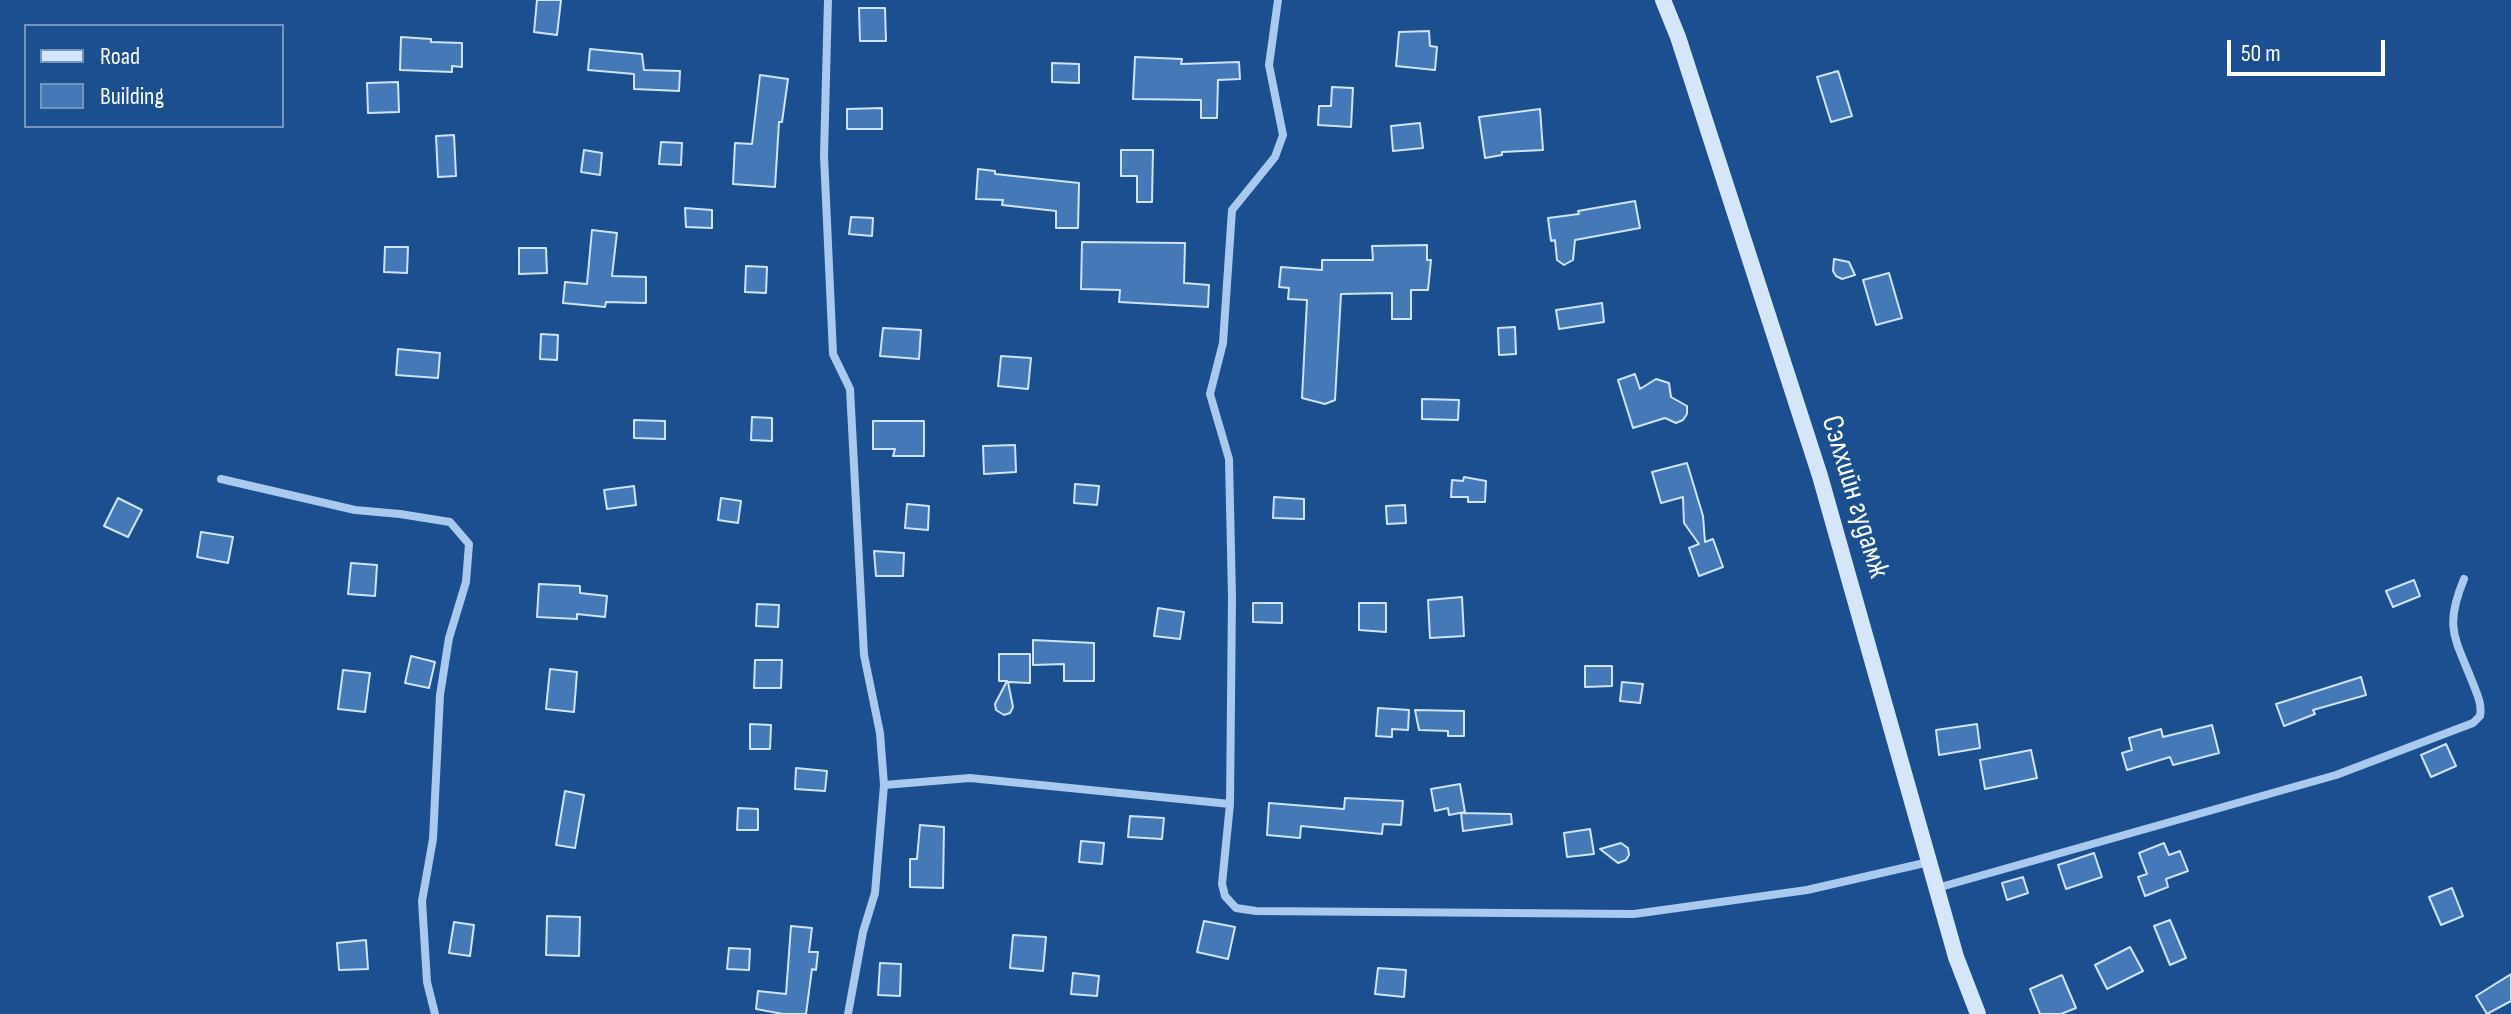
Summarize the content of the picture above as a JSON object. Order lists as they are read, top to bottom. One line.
{"streets":{"main road":["Сэлхийн гудамж"]},"legend":["Road","Building"],"scale_bar":"50 m"}
